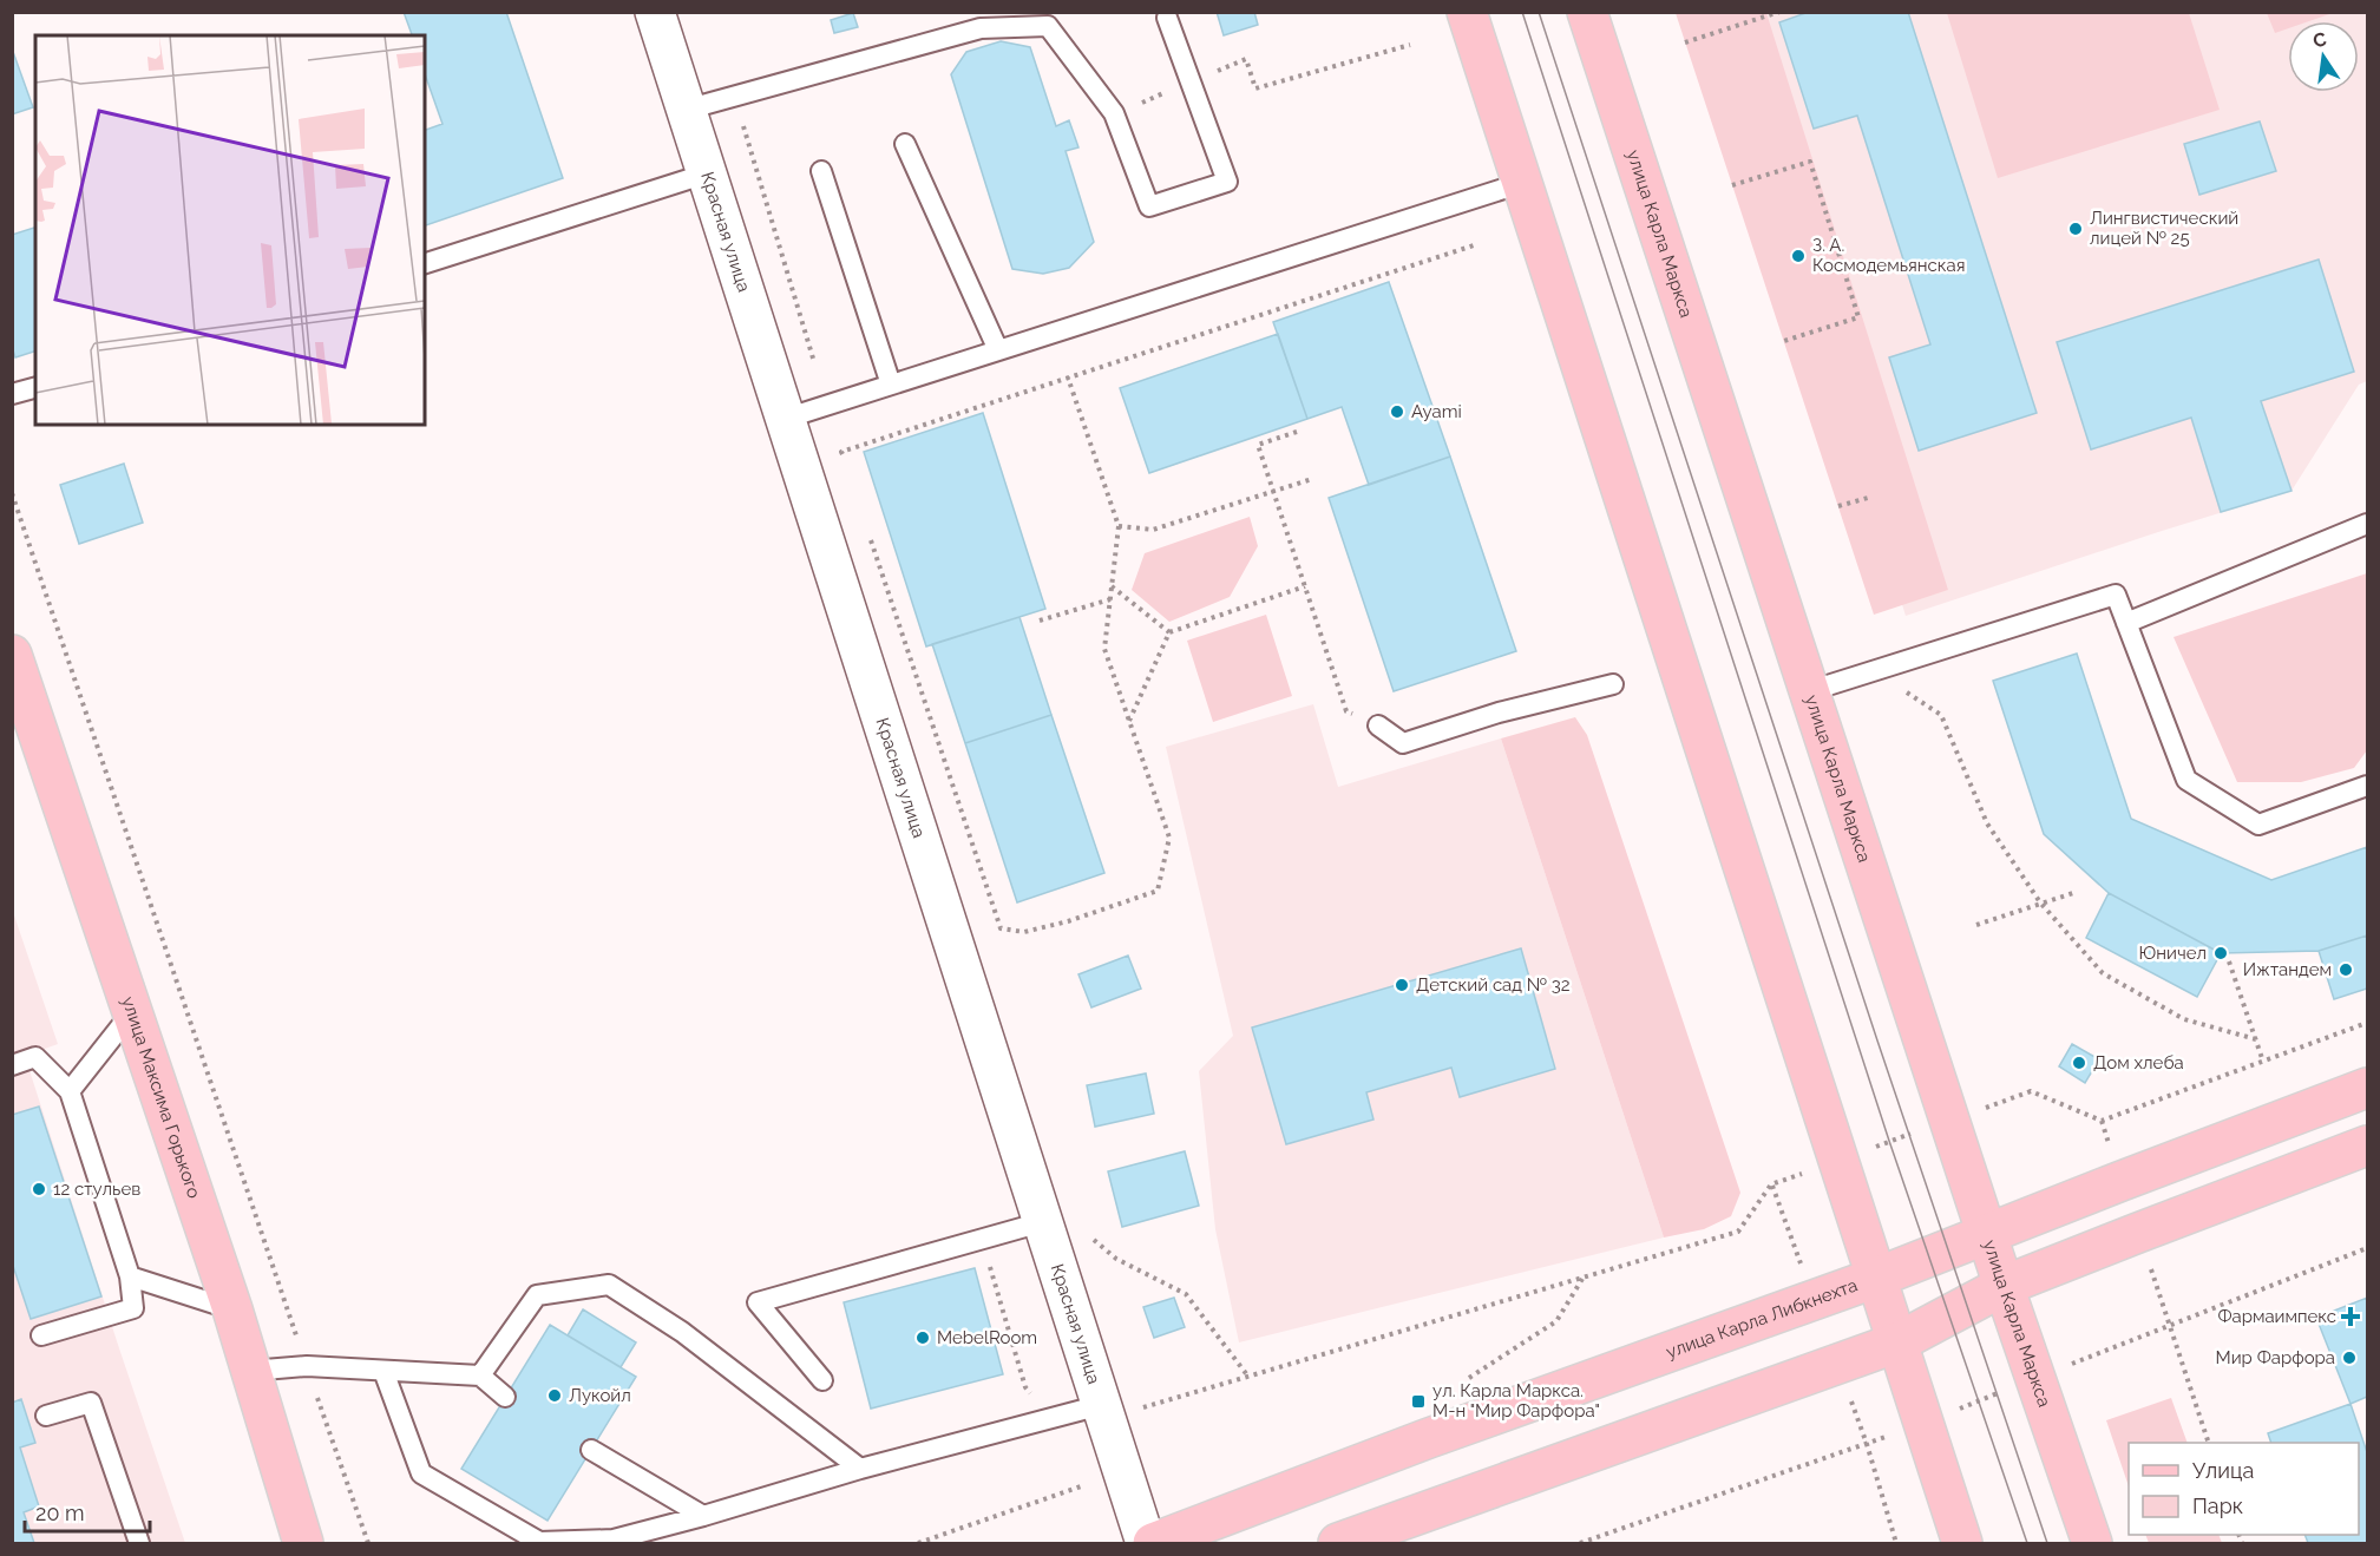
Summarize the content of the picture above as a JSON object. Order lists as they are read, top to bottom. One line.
{"streets":{"main road":["улица Карла Маркса","улица Максима Горького","улица Карла Либкнехта"],"street":["Красная улица"]},"crossings":[["улица Карла Маркса","улица Карла Либкнехта"]],"places":{"other":["Лингвистический лицей № 25","З. А. Космодемьянская","Ayami","Юничел","Ижтандем","Детский сад № 32","Дом хлеба","12 стульев","MebelRoom","Мир Фарфора","Лукойл"],"health":["Фармаимпекс"],"transit":["ул. Карла Маркса. М-н \"Мир Фарфора\""]},"legend":["Улица","Парк"],"scale_bar":"20 m","north":"top"}
